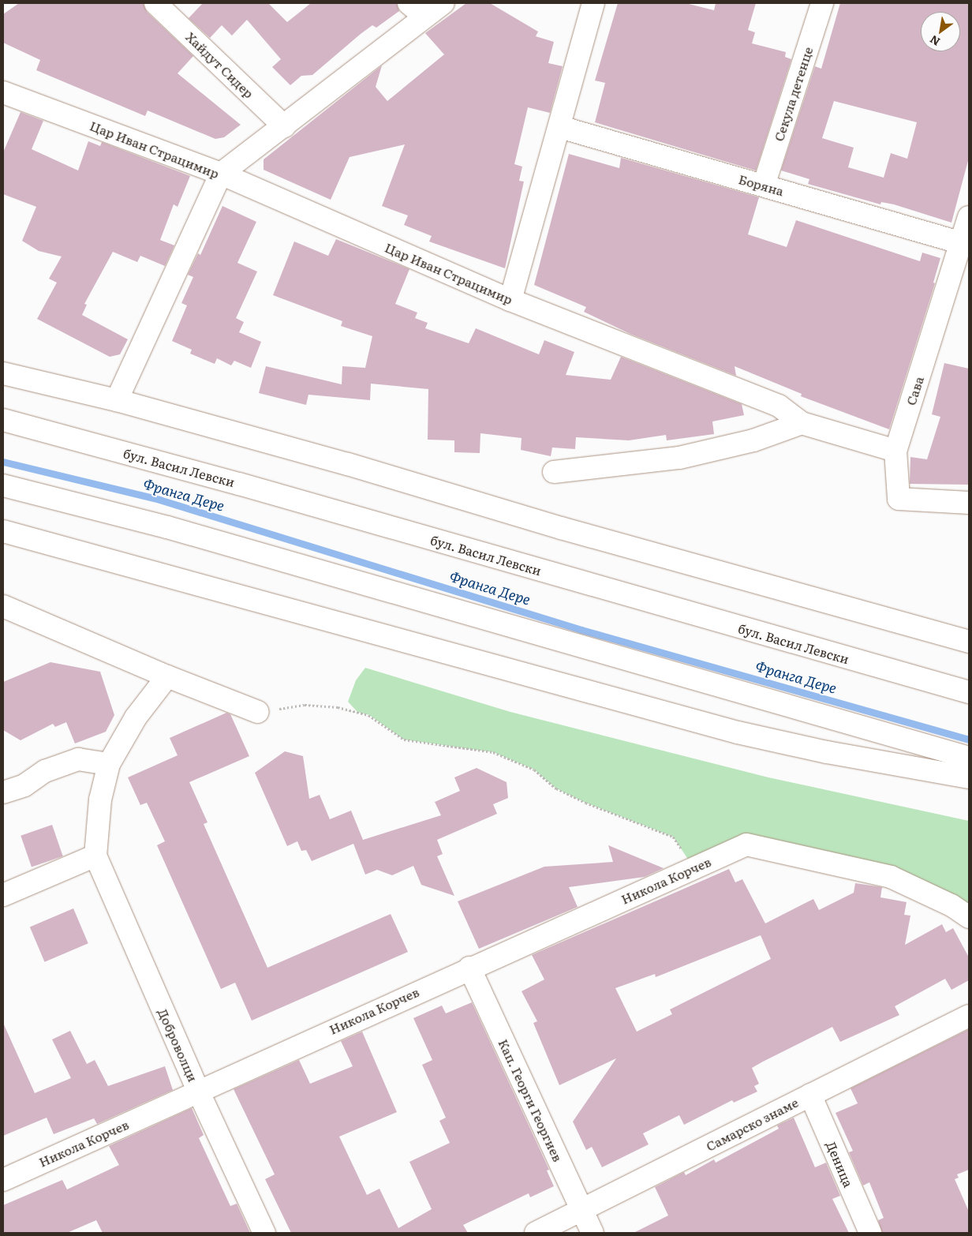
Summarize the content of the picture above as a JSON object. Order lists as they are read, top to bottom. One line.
{"streets":{"main road":["Хайдут Сидер","Секула детенце","Цар Иван Страцимир","Боряна","Сава","бул. Васил Левски","Никола Корчев","Доброволци","Кап. Георги Георгиев","Самарско знаме","Деница"]},"crossings":[["Секула детенце","Боряна"],["Цар Иван Страцимир","Сава"],["Боряна","Сава"],["Никола Корчев","Доброволци"],["Никола Корчев","Кап. Георги Георгиев"],["Кап. Георги Георгиев","Самарско знаме"],["Самарско знаме","Деница"]],"water":["Франга Дере"],"north":"bottom left"}
